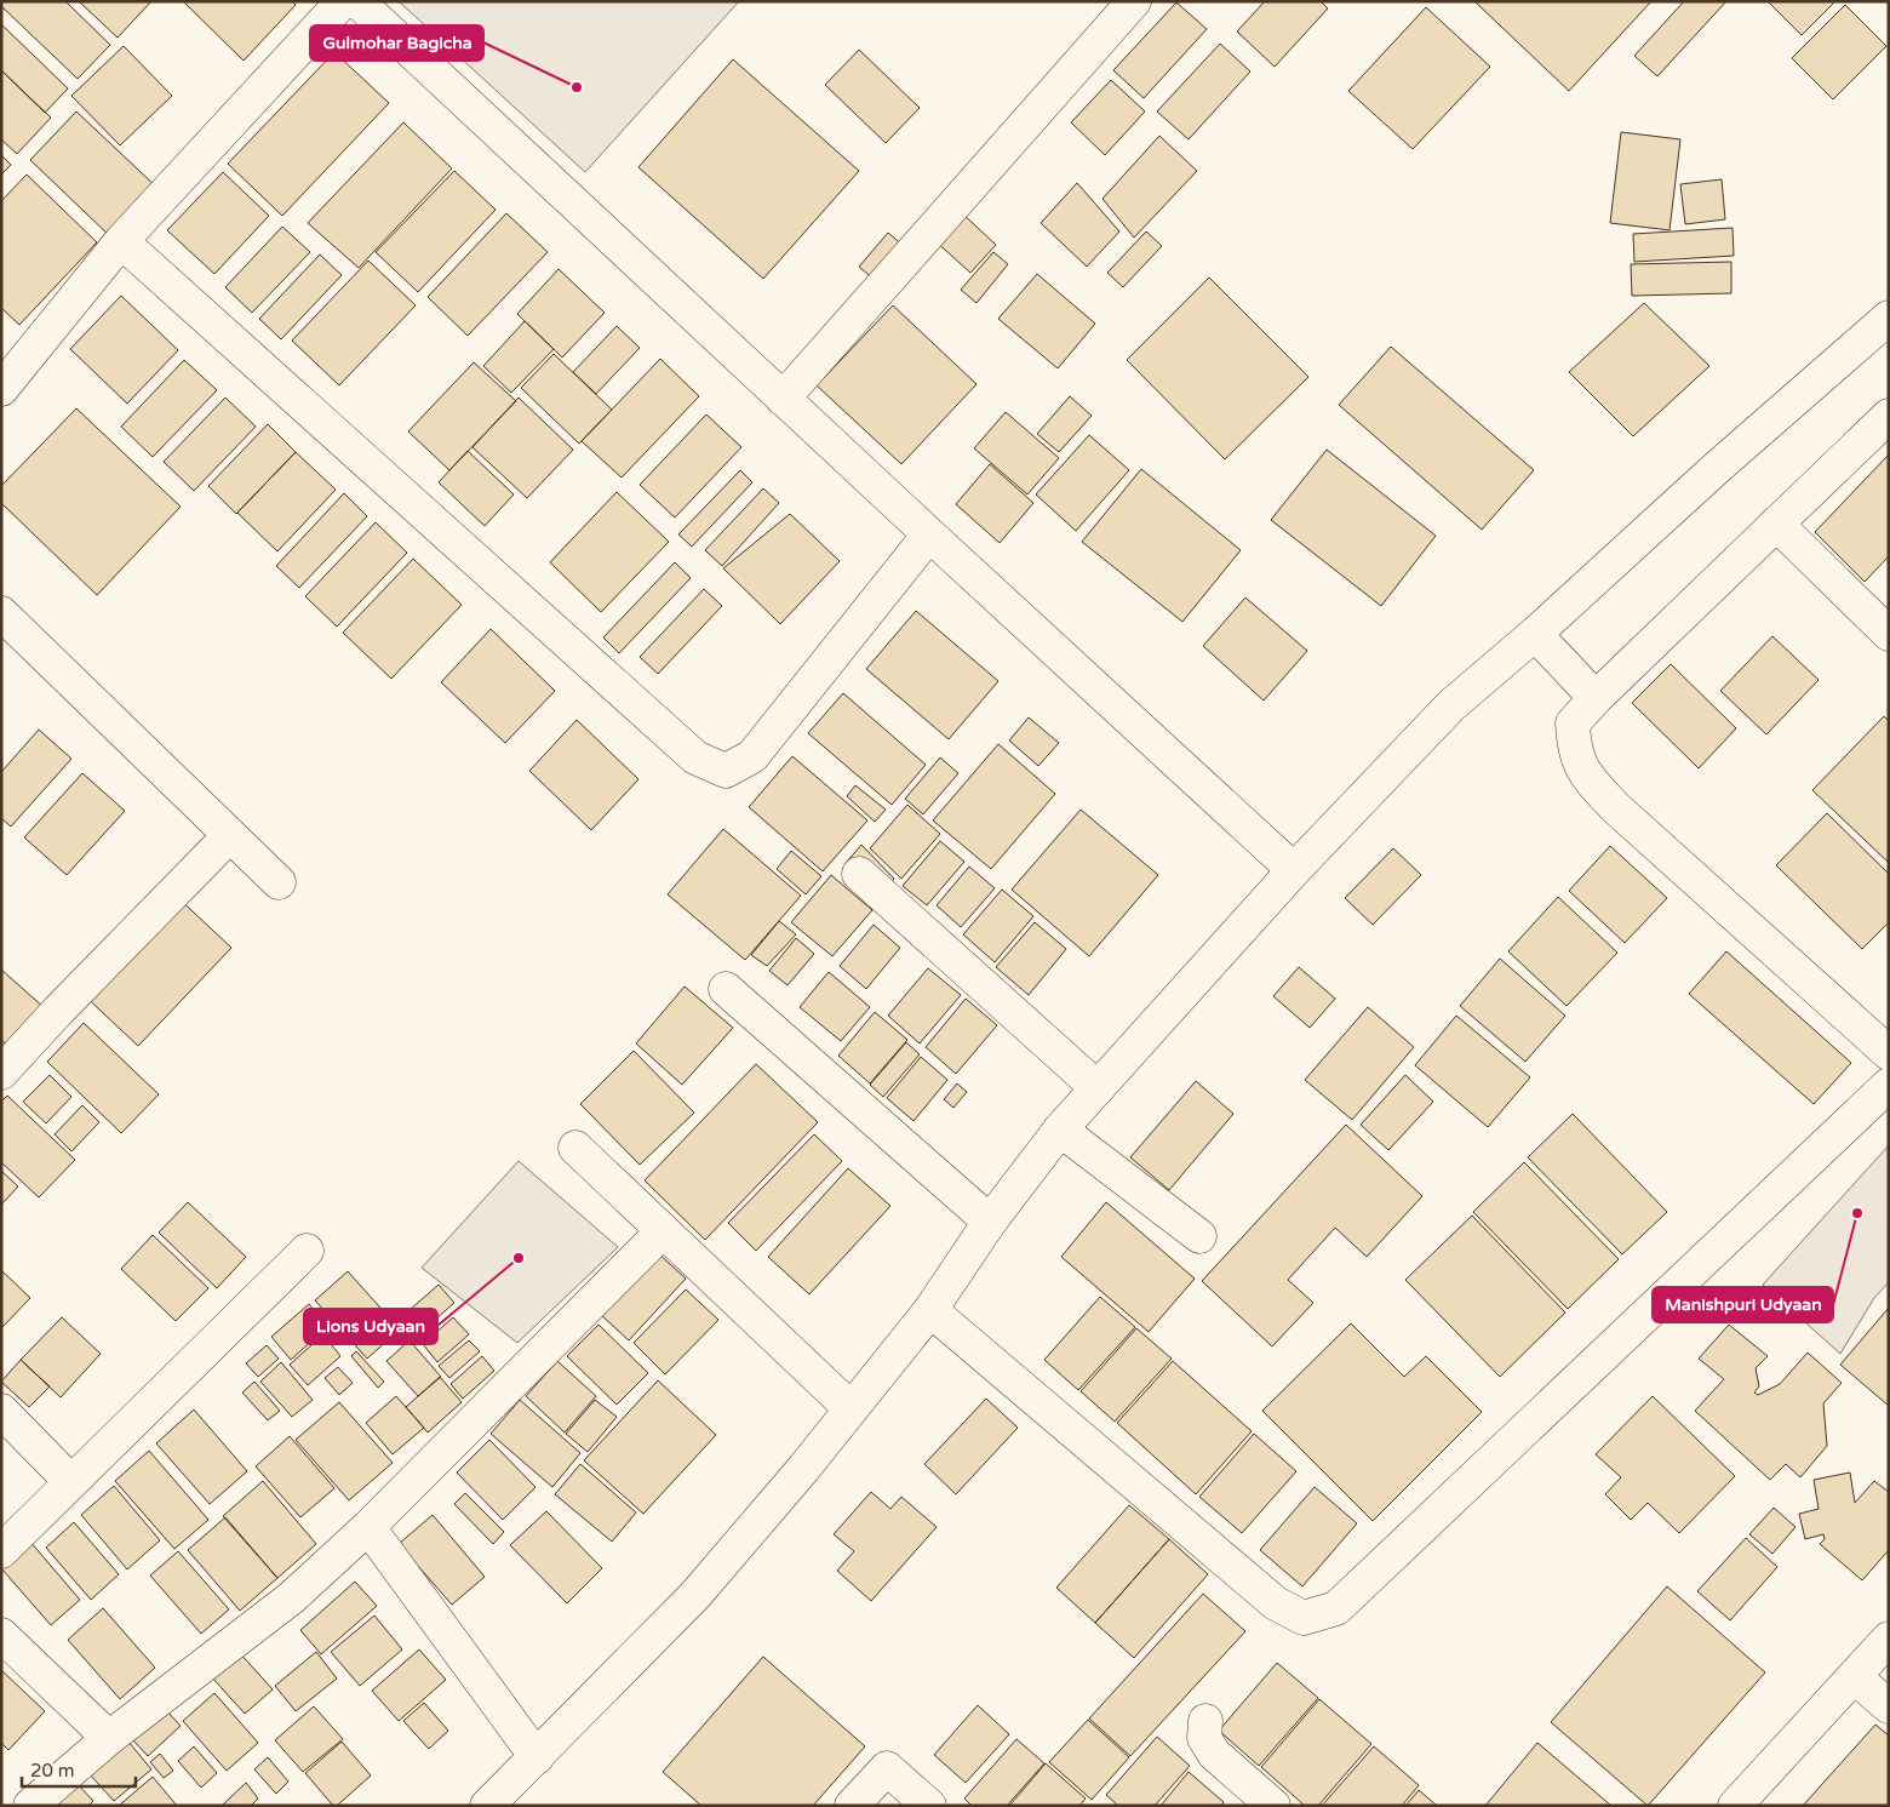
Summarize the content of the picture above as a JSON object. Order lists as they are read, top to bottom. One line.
{"places":["Gulmohar Bagicha","Manishpuri Udyaan","Lions Udyaan"],"scale_bar":"20 m"}
